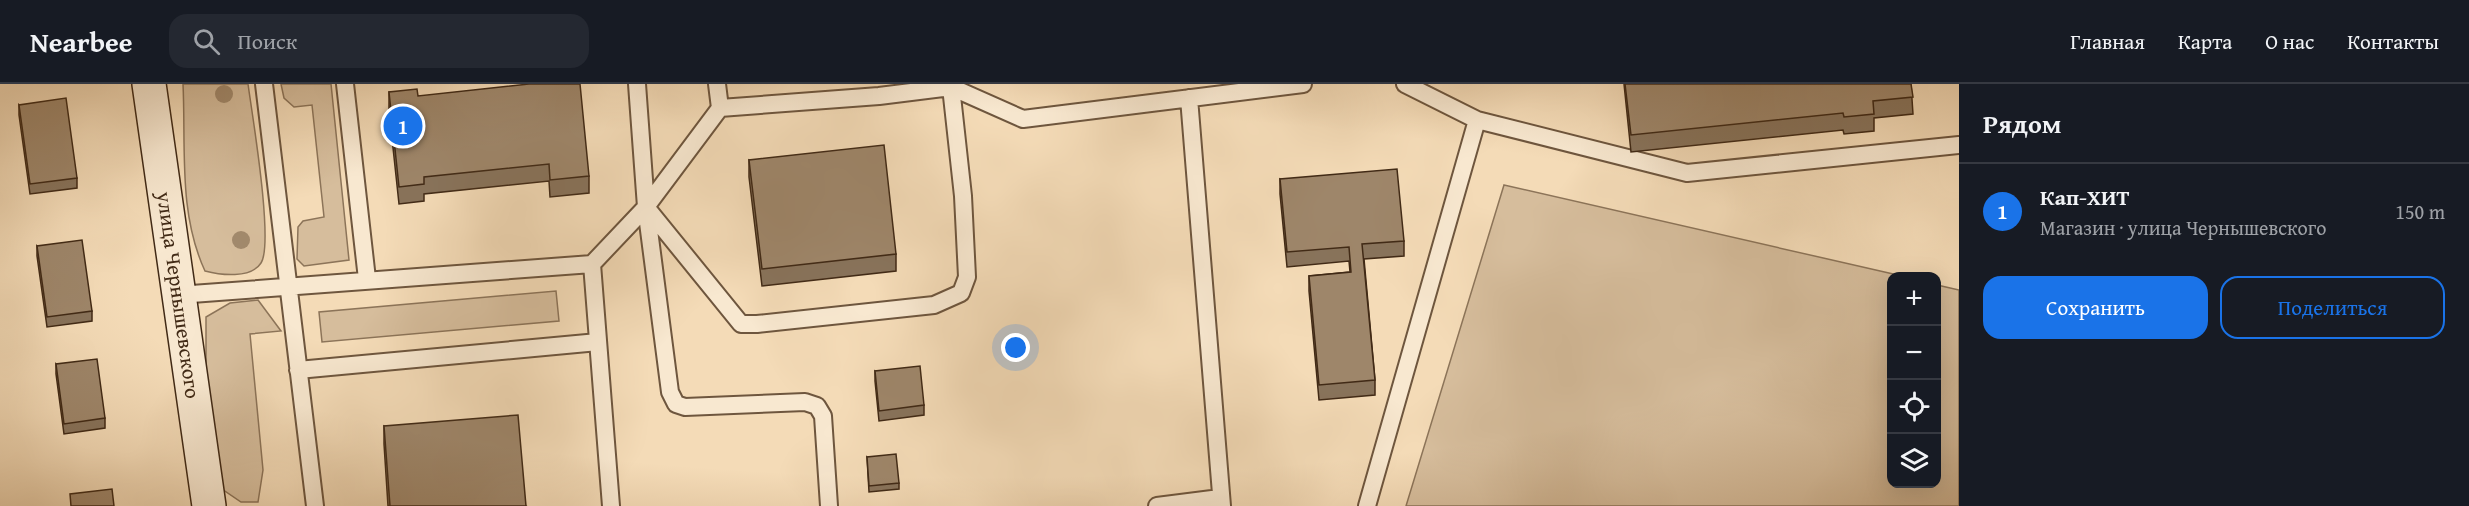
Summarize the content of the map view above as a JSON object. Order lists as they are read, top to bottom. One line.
{"streets":{"street":["улица Чернышевского"]},"page":{"header":"Nearbee","search":"Поиск","nav":["Главная","Карта","О нас","Контакты"],"heading":"Рядом","pins":"1","list":[{"mark":"1","name":"Кап-ХИТ","note":"Магазин · улица Чернышевского","value":"150 m"}],"buttons":["Сохранить","Поделиться"],"map_buttons":["+","−"]}}
